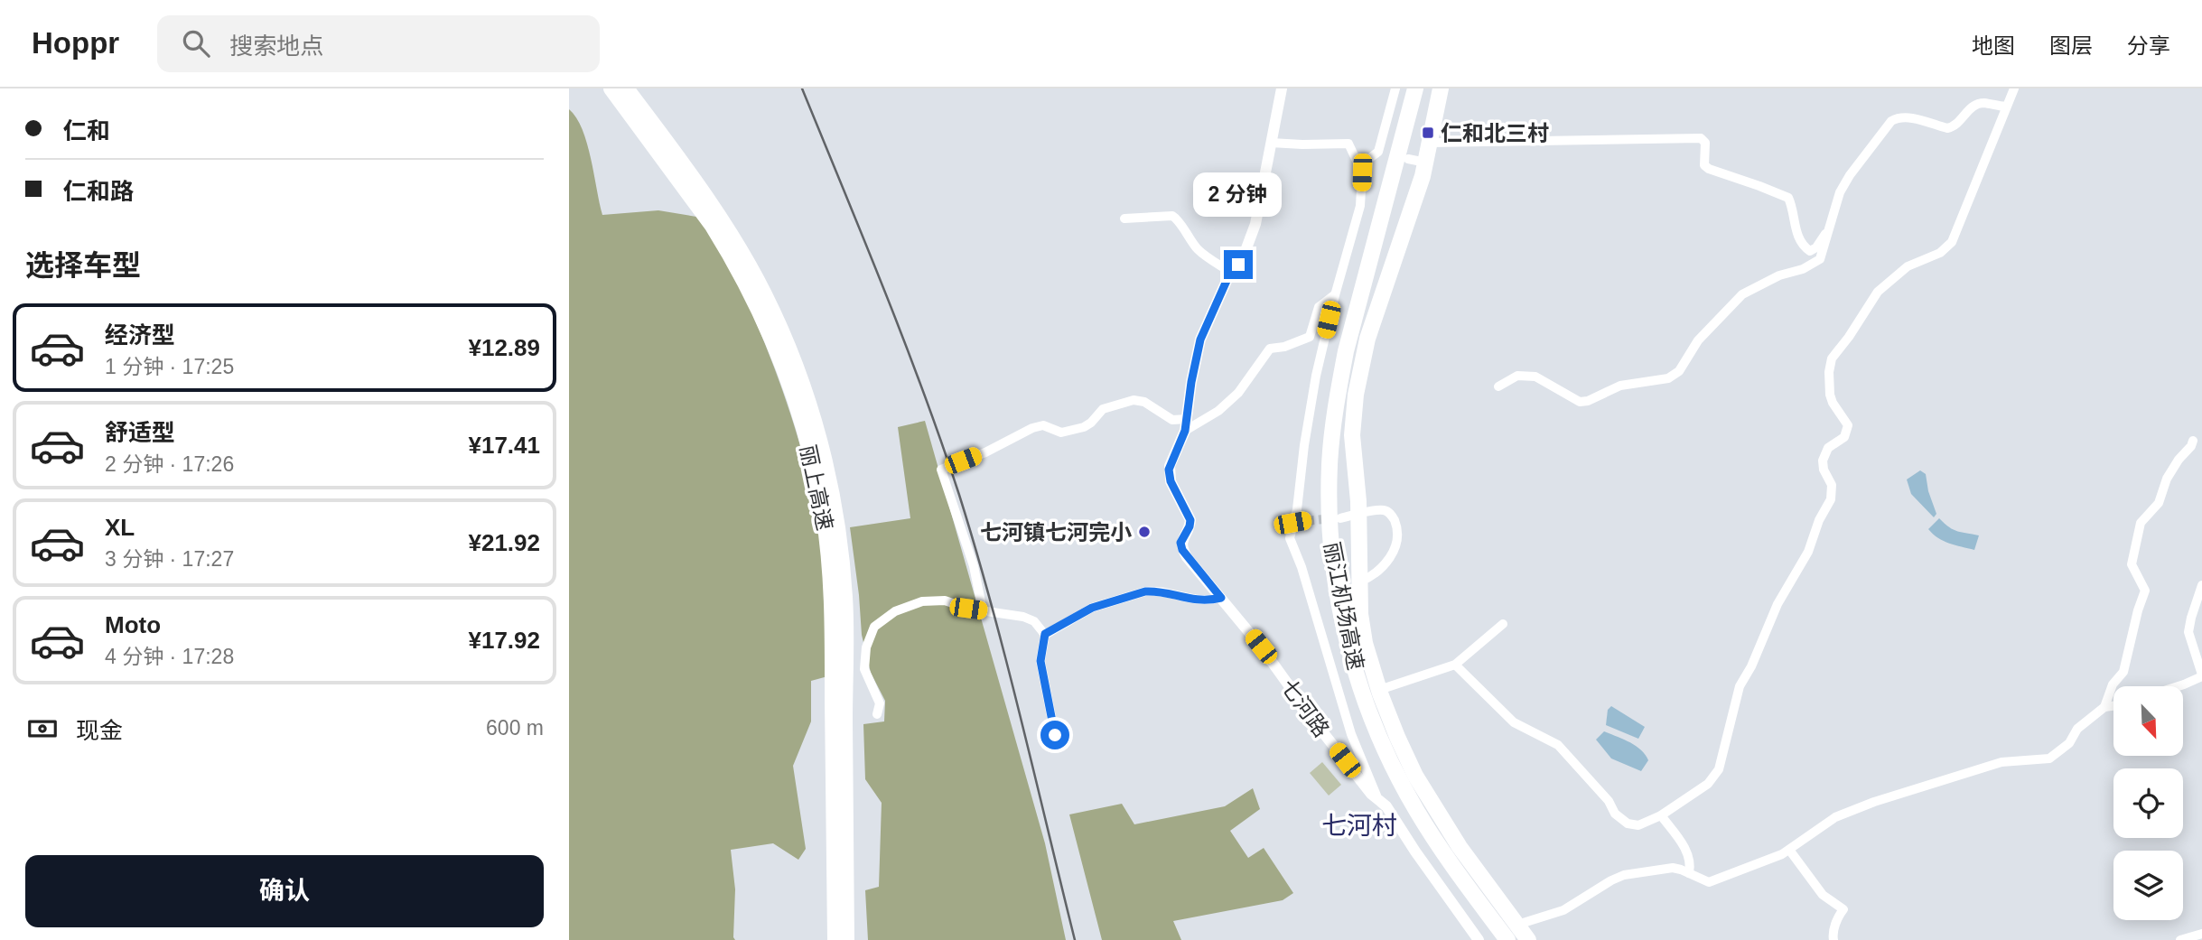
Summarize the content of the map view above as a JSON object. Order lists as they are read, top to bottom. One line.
{"streets":{"highway":["丽上高速","丽江机场高速"],"street":["七河路"]},"districts":["七河村"],"places":{"transit":["仁和北三村"],"other":["七河镇七河完小"]},"north":"bottom right","page":{"header":"Hoppr","search":"搜索地点","nav":["地图","图层","分享"],"banner":["仁和","仁和路"],"bubble":"2 分钟","heading":"选择车型","list":[{"name":"经济型","note":"1 分钟 · 17:25","value":"¥12.89"},{"name":"舒适型","note":"2 分钟 · 17:26","value":"¥17.41"},{"name":"XL","note":"3 分钟 · 17:27","value":"¥21.92"},{"name":"Moto","note":"4 分钟 · 17:28","value":"¥17.92"}],"pay":["现金","600 m"],"buttons":"确认"}}
